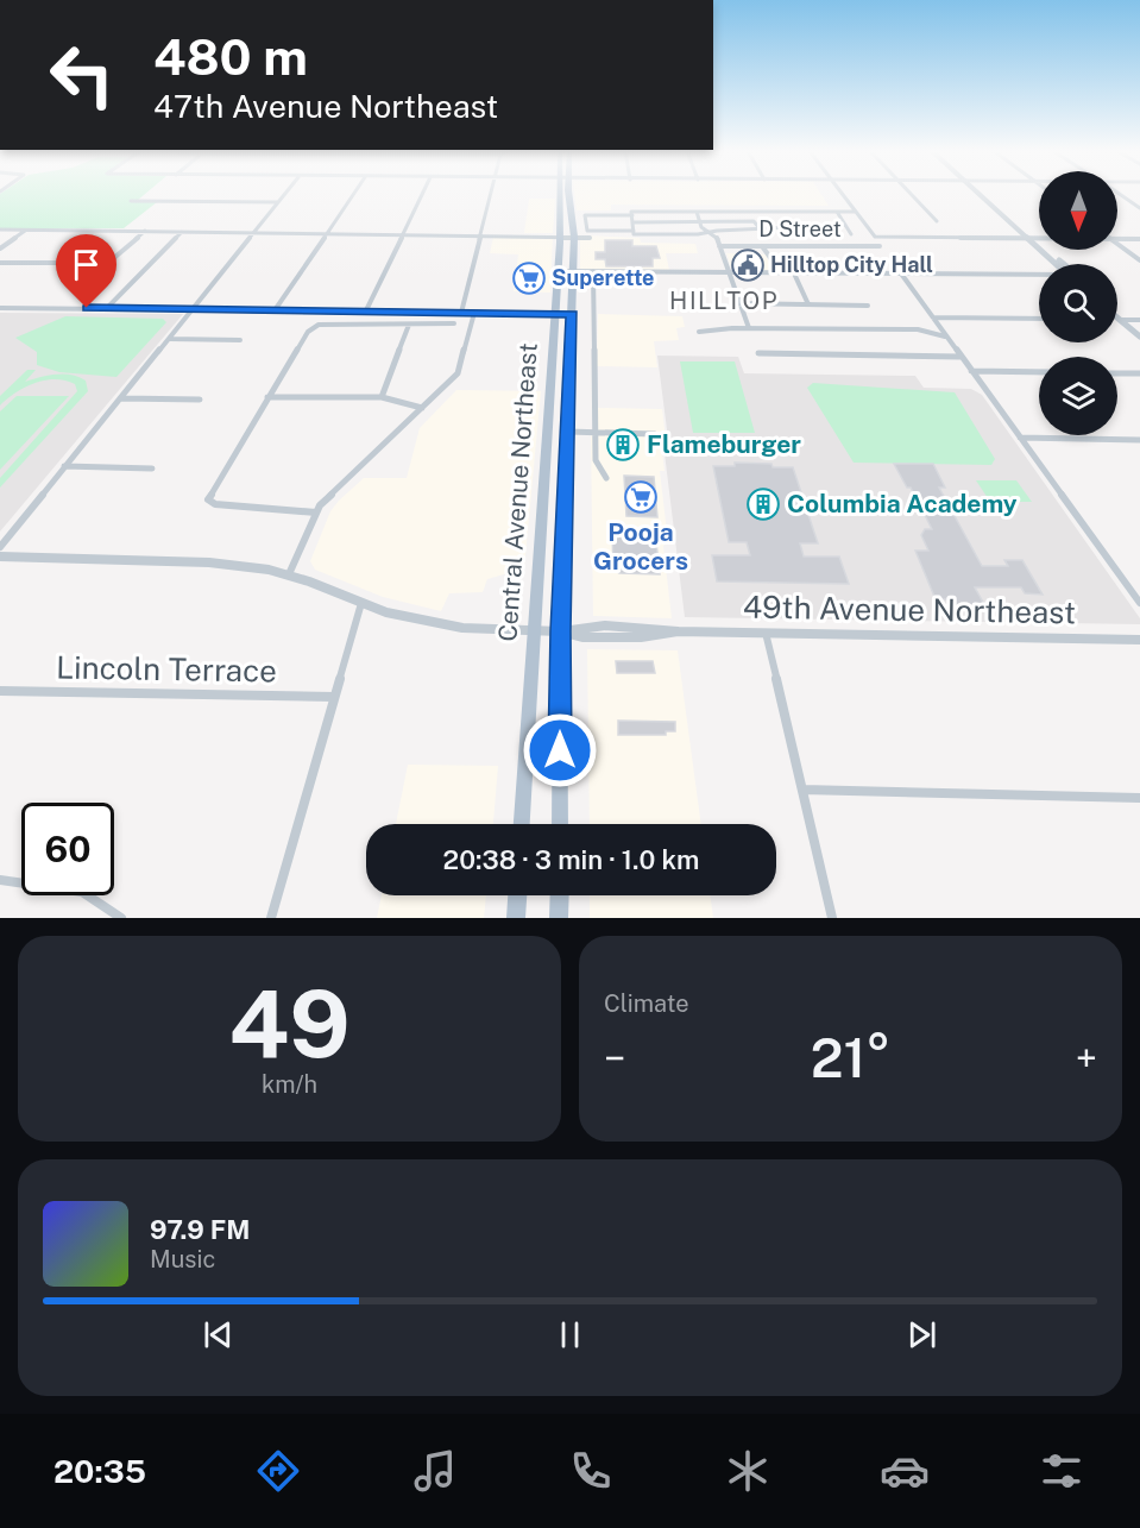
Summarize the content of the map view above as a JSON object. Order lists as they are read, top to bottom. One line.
{"streets":{"main road":["Central Avenue Northeast"],"street":["D Street","49th Avenue Northeast","Lincoln Terrace"]},"crossings":[["Central Avenue Northeast","49th Avenue Northeast"]],"districts":["HILLTOP"],"places":{"public building":["Hilltop City Hall"],"supermarket":["Superette","Pooja Grocers"],"building":["Flameburger","Columbia Academy"]},"north":"bottom","page":{"turn":["480 m","47th Avenue Northeast"],"limit":"60","trip":"20:38 · 3 min · 1.0 km","tile":[["49","km/h"],"Climate"],"heat":["−","21°","+"],"song":["97.9 FM","Music"],"tabs":"20:35"}}
